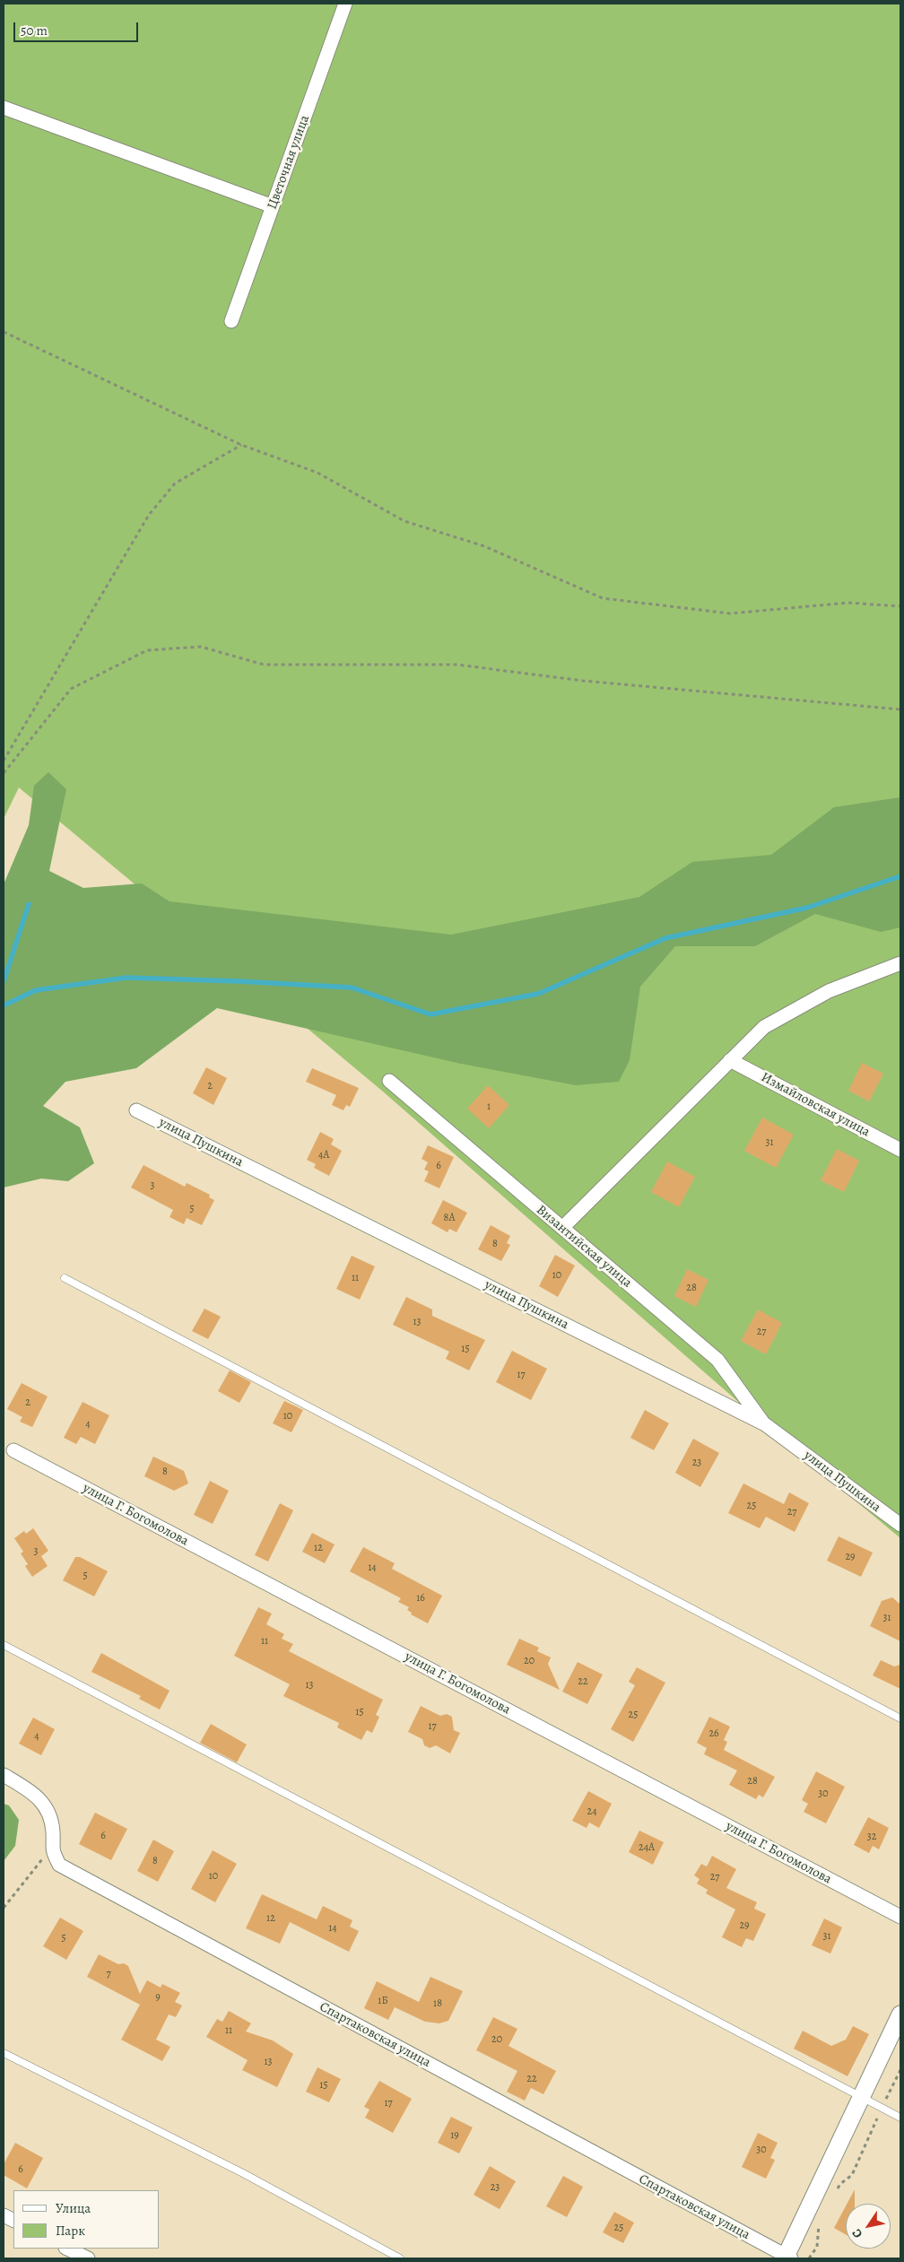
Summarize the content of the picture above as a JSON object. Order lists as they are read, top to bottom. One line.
{"streets":{"street":["Цветочная улица","Измайловская улица","улица Пушкина","Византийская улица","улица Г. Богомолова","Спартаковская улица"]},"crossings":[["улица Пушкина","Византийская улица"]],"house_numbers":["2","1","31","4А","6","3","5","8А","8","10","11","28","13","27","15","17","2","10","4","23","8","25","27","12","3","29","14","5","16","31","11","20","22","13","15","25","17","26","4","28","30","24","6","32","24А","8","10","27","12","29","14","31","5","7","9","1Б","18","11","20","13","22","15","17","19","30","6","23","25"],"legend":["Улица","Парк"],"scale_bar":"50 m","north":"bottom left"}
